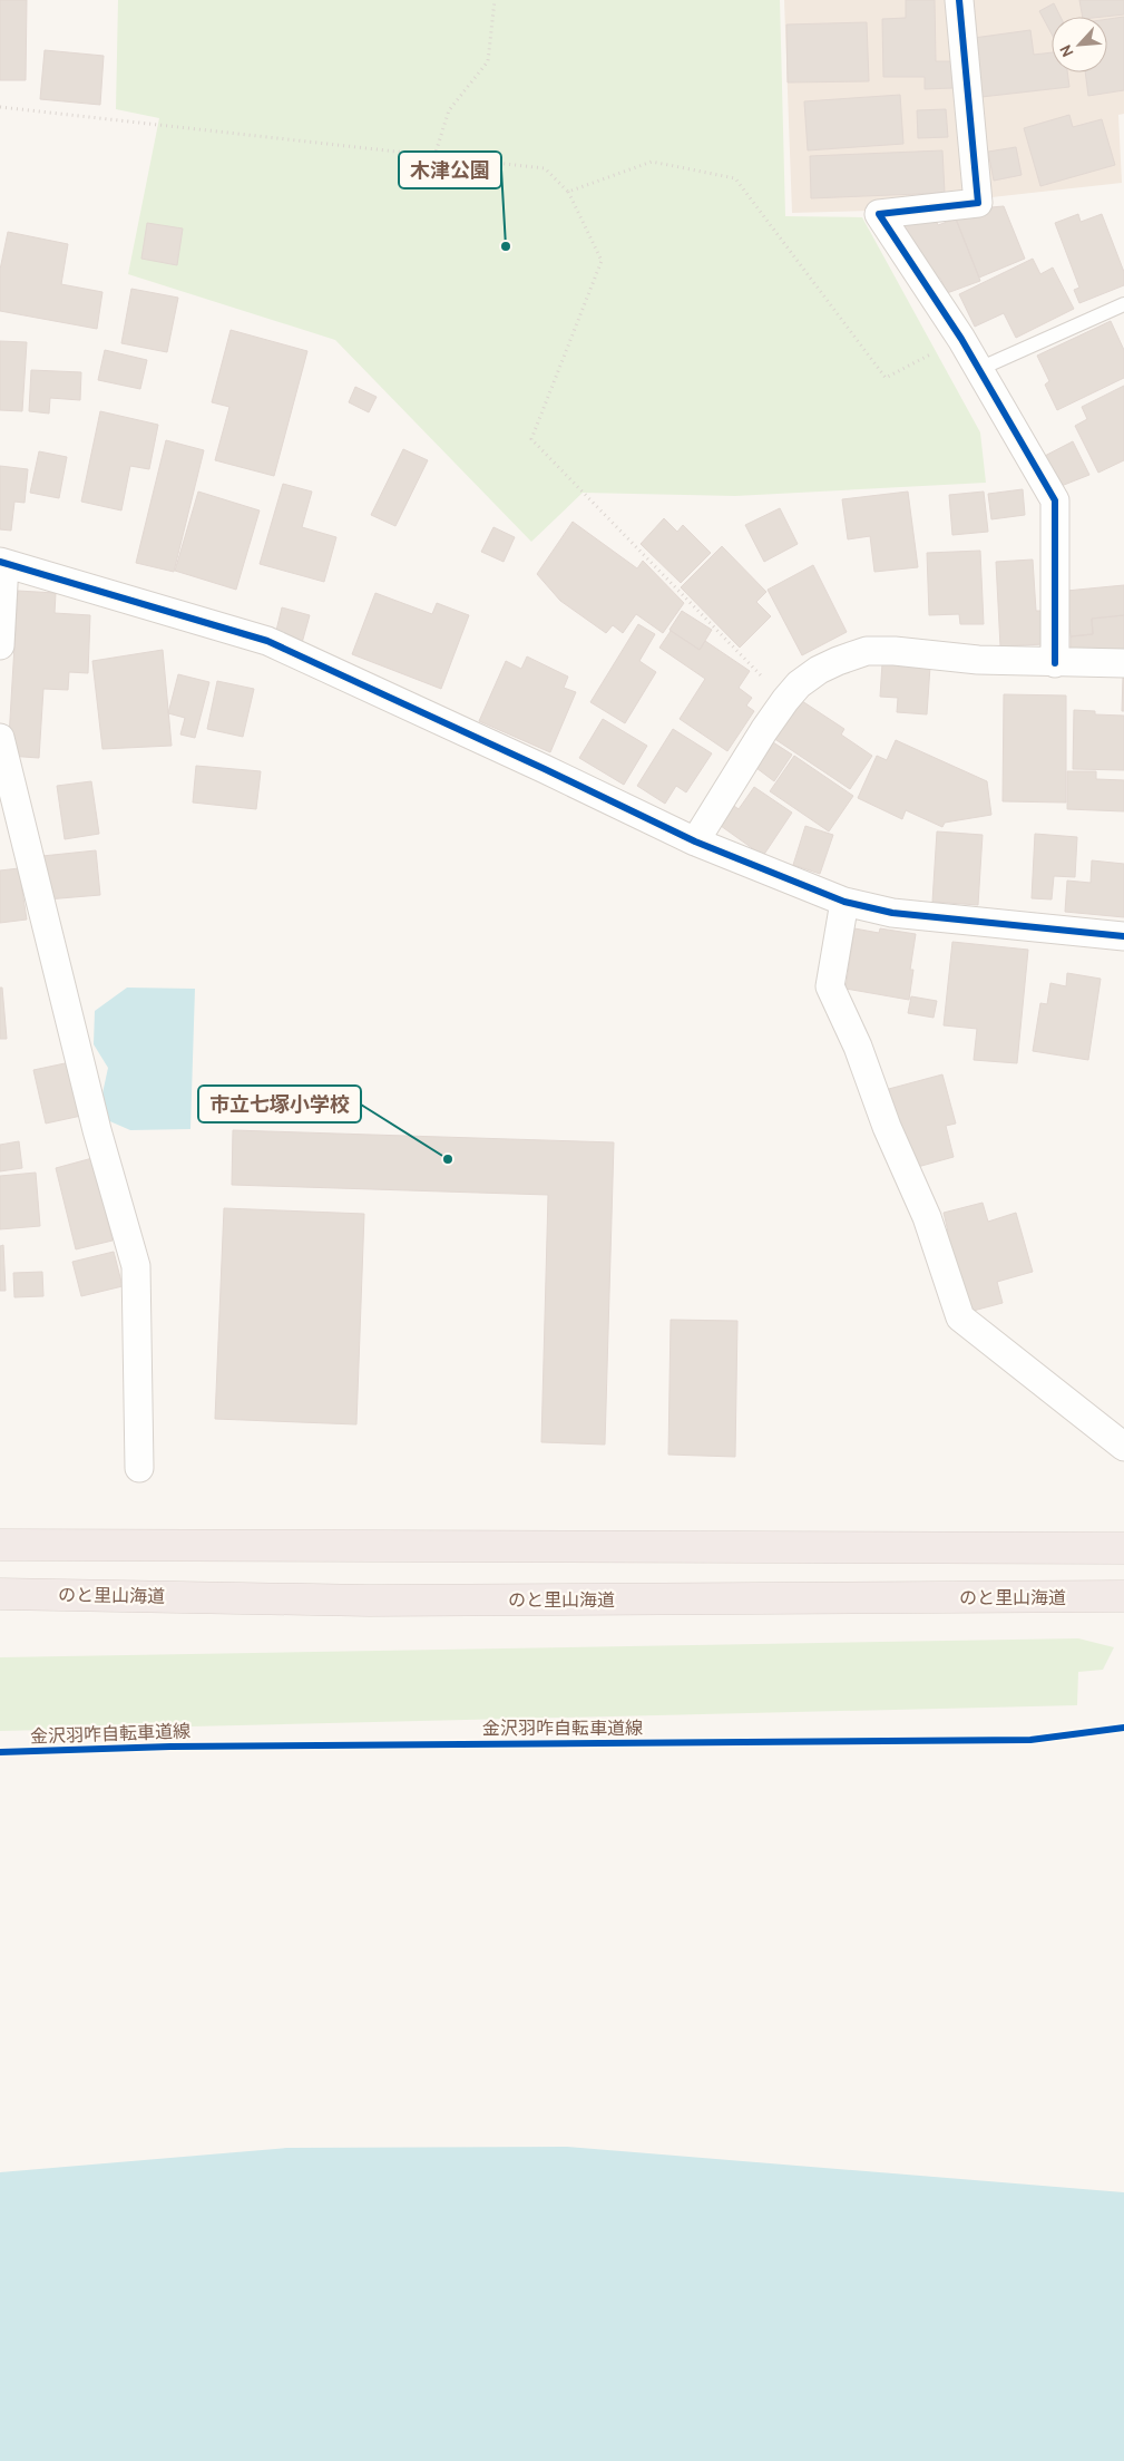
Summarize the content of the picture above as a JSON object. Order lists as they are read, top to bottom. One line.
{"streets":{"highway":["のと里山海道"],"cycle path":["金沢羽咋自転車道線"]},"places":["木津公園","市立七塚小学校"],"north":"bottom left"}
